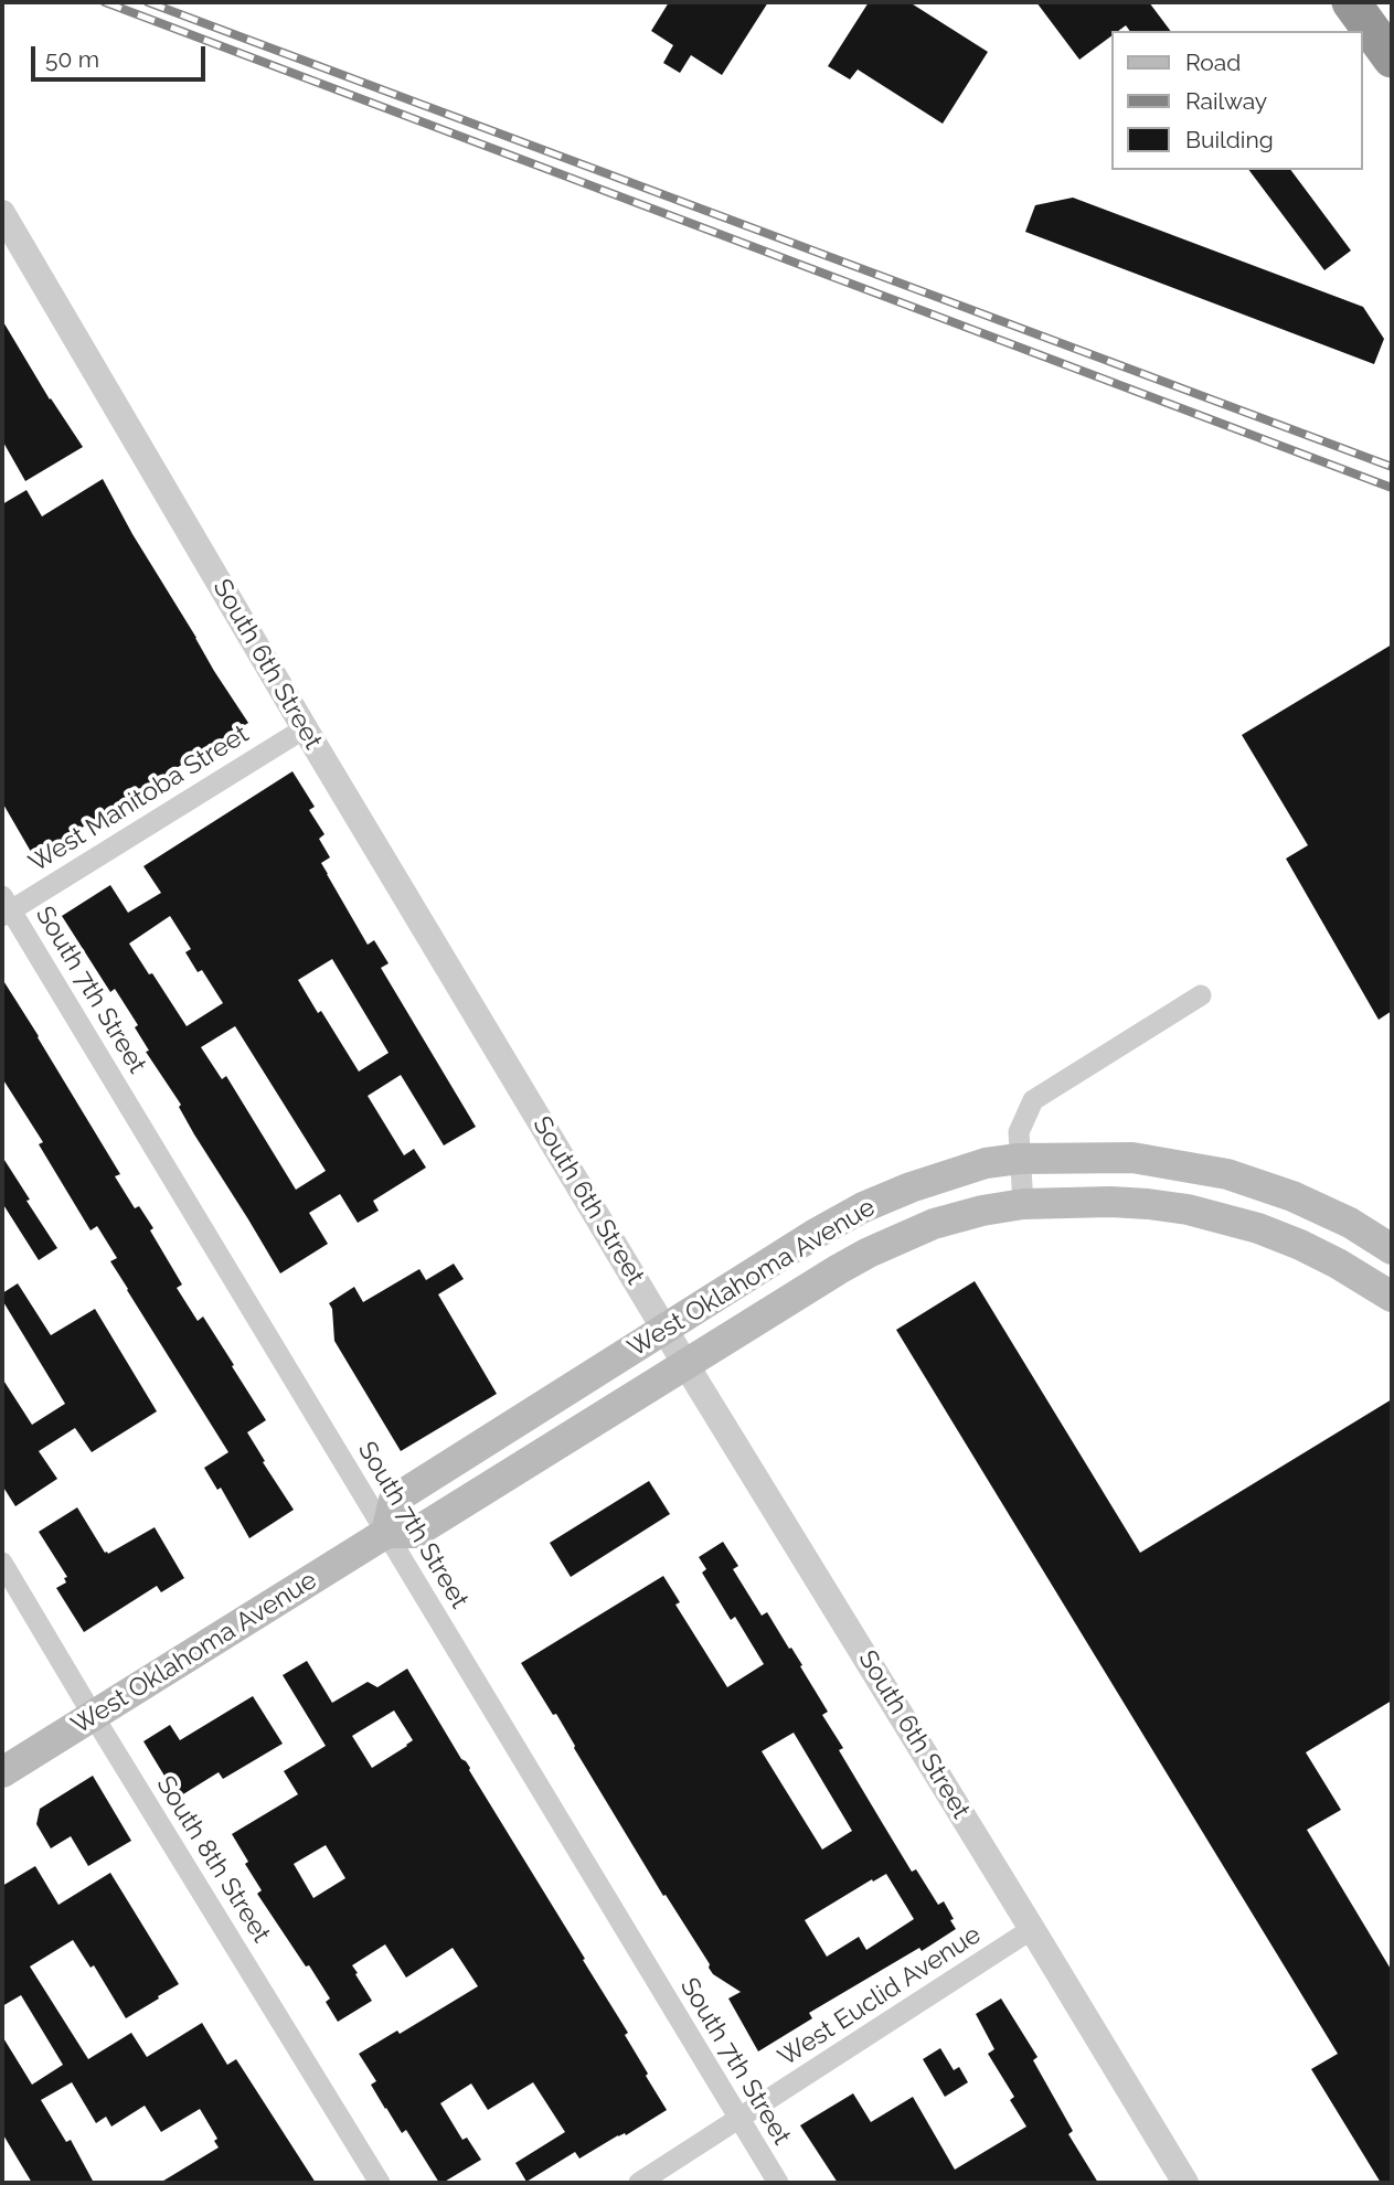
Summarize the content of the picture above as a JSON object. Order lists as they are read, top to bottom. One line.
{"streets":{"main road":["West Oklahoma Avenue"],"street":["South 6th Street","West Manitoba Street","South 7th Street","South 8th Street","West Euclid Avenue"]},"crossings":[["South 6th Street","West Manitoba Street"],["South 6th Street","West Oklahoma Avenue"],["South 6th Street","West Euclid Avenue"],["West Manitoba Street","South 7th Street"],["South 7th Street","West Oklahoma Avenue"],["South 7th Street","West Euclid Avenue"],["West Oklahoma Avenue","South 8th Street"]],"legend":["Road","Railway","Building"],"scale_bar":"50 m"}
